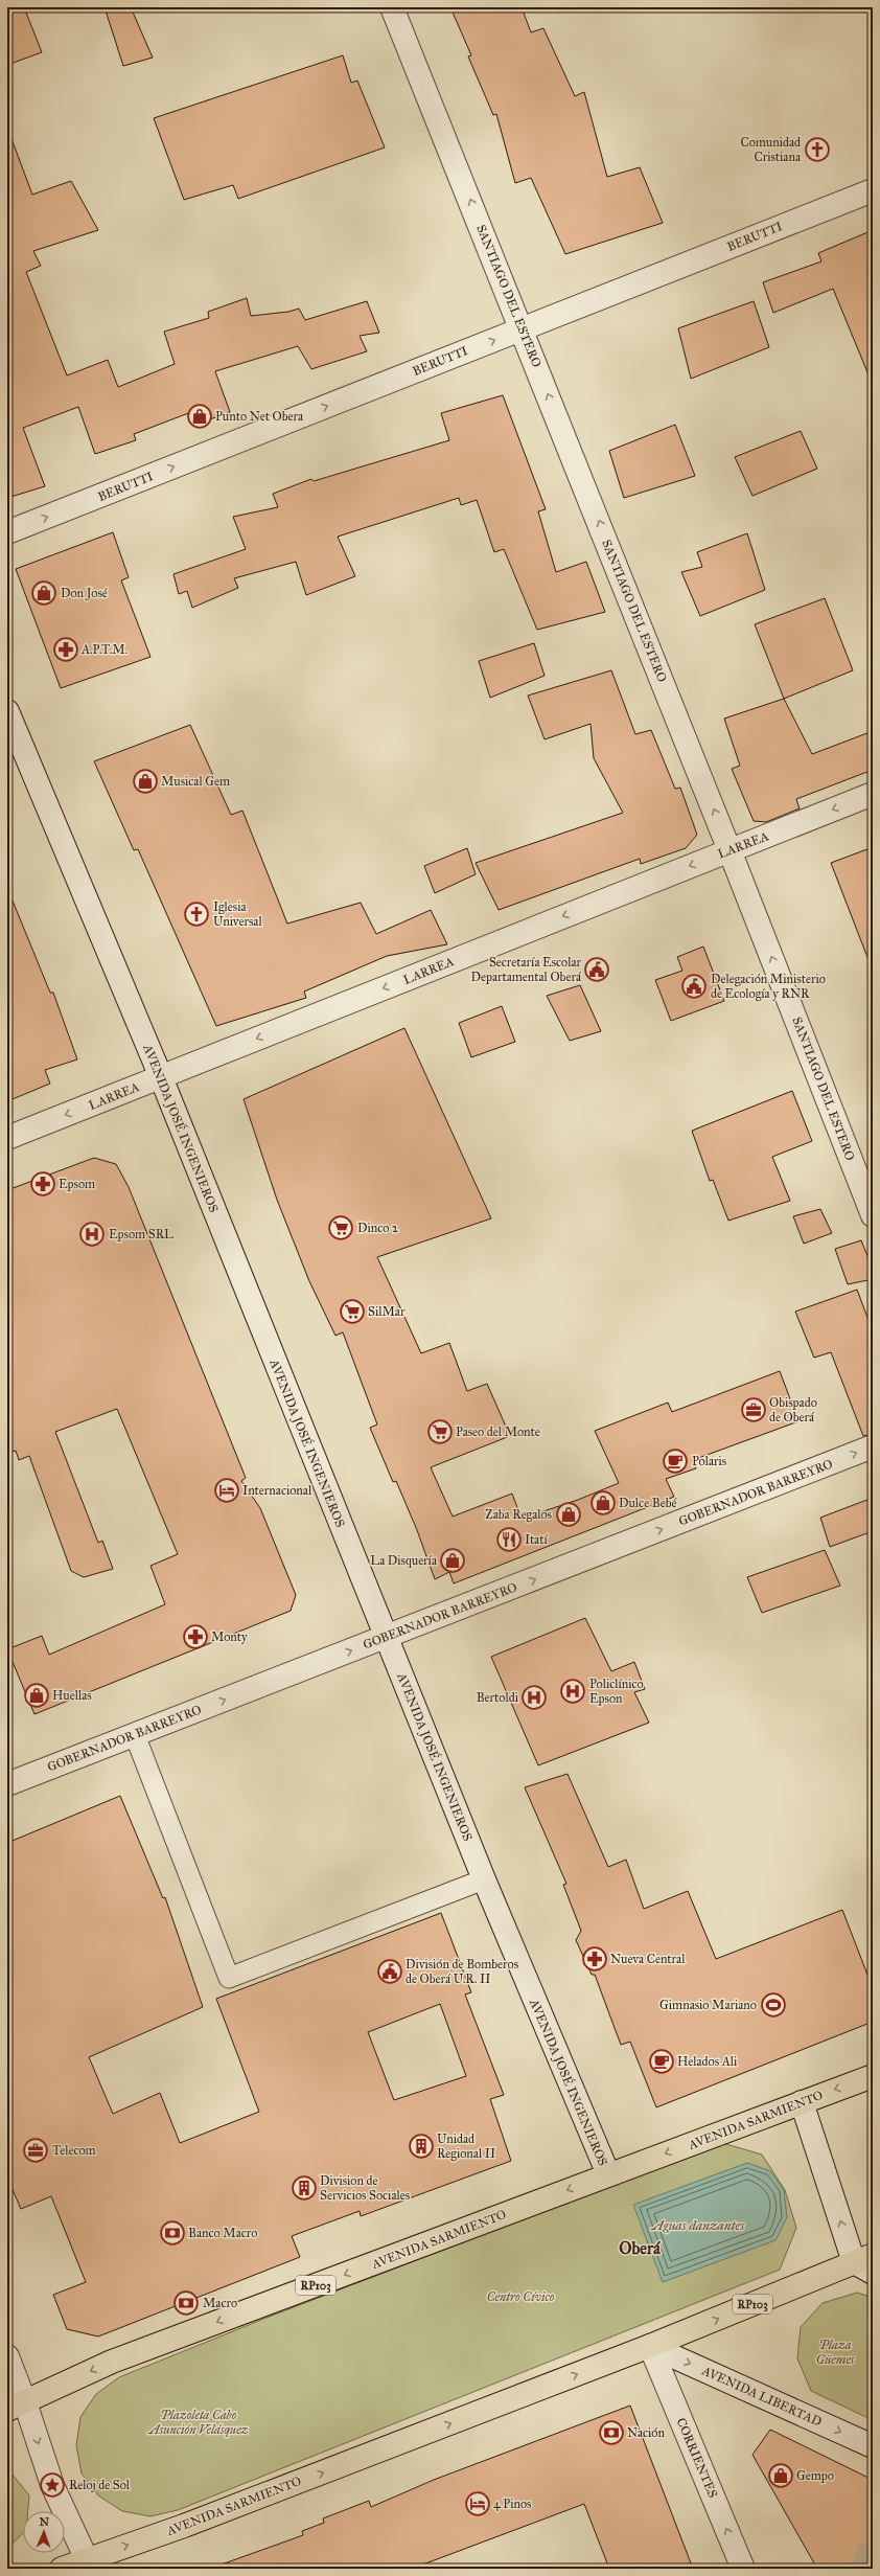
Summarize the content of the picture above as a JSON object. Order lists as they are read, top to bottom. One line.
{"streets":{"main road":["AVENIDA SARMIENTO","RP103"],"street":["BERUTTI","SANTIAGO DEL ESTERO","LARREA","AVENIDA JOSÉ INGENIEROS","GOBERNADOR BARREYRO","AVENIDA LIBERTAD","CORRIENTES"]},"crossings":[["BERUTTI","SANTIAGO DEL ESTERO"],["SANTIAGO DEL ESTERO","LARREA"],["LARREA","AVENIDA JOSÉ INGENIEROS"],["AVENIDA JOSÉ INGENIEROS","GOBERNADOR BARREYRO"],["AVENIDA JOSÉ INGENIEROS","AVENIDA SARMIENTO"],["AVENIDA SARMIENTO","AVENIDA LIBERTAD"],["AVENIDA SARMIENTO","CORRIENTES"],["AVENIDA LIBERTAD","CORRIENTES"]],"one_way":["BERUTTI","SANTIAGO DEL ESTERO","LARREA","GOBERNADOR BARREYRO","AVENIDA LIBERTAD","CORRIENTES"],"districts":["Oberá"],"water":["Aguas danzantes"],"parks":["Centro Cívico","Plaza Güemes","Plazoleta Cabo Asunción Velásquez"],"places":{"church":["Comunidad Cristiana","Iglesia Universal"],"shop":["Punto Net Obera","Don José","Musical Gem","Dulce Bebé","Zaba Regalos","La Disquería","Huellas","Gempo"],"pharmacy":["A.P.T.M.","Epsom","Monty","Nueva Central"],"public building":["Secretaría Escolar Departamental Oberá","Delegación Ministerio de Ecología y RNR","División de Bomberos de Oberá U.R. II"],"supermarket":["Dinco 2","SilMar","Paseo del Monte"],"hospital":["Epsom SRL","Policlínico Epson","Bertoldi"],"office":["Obispado de Oberá","Telecom"],"cafe":["Polaris","Helados Ali"],"hotel":["Internacional","4 Pinos"],"restaurant":["Itatí"],"sports":["Gimnasio Mariano"],"building":["Unidad Regional II","Division de Servicios Sociales"],"bank":["Banco Macro","Macro","Nación"],"place":["Reloj de Sol"]},"north":"top"}
